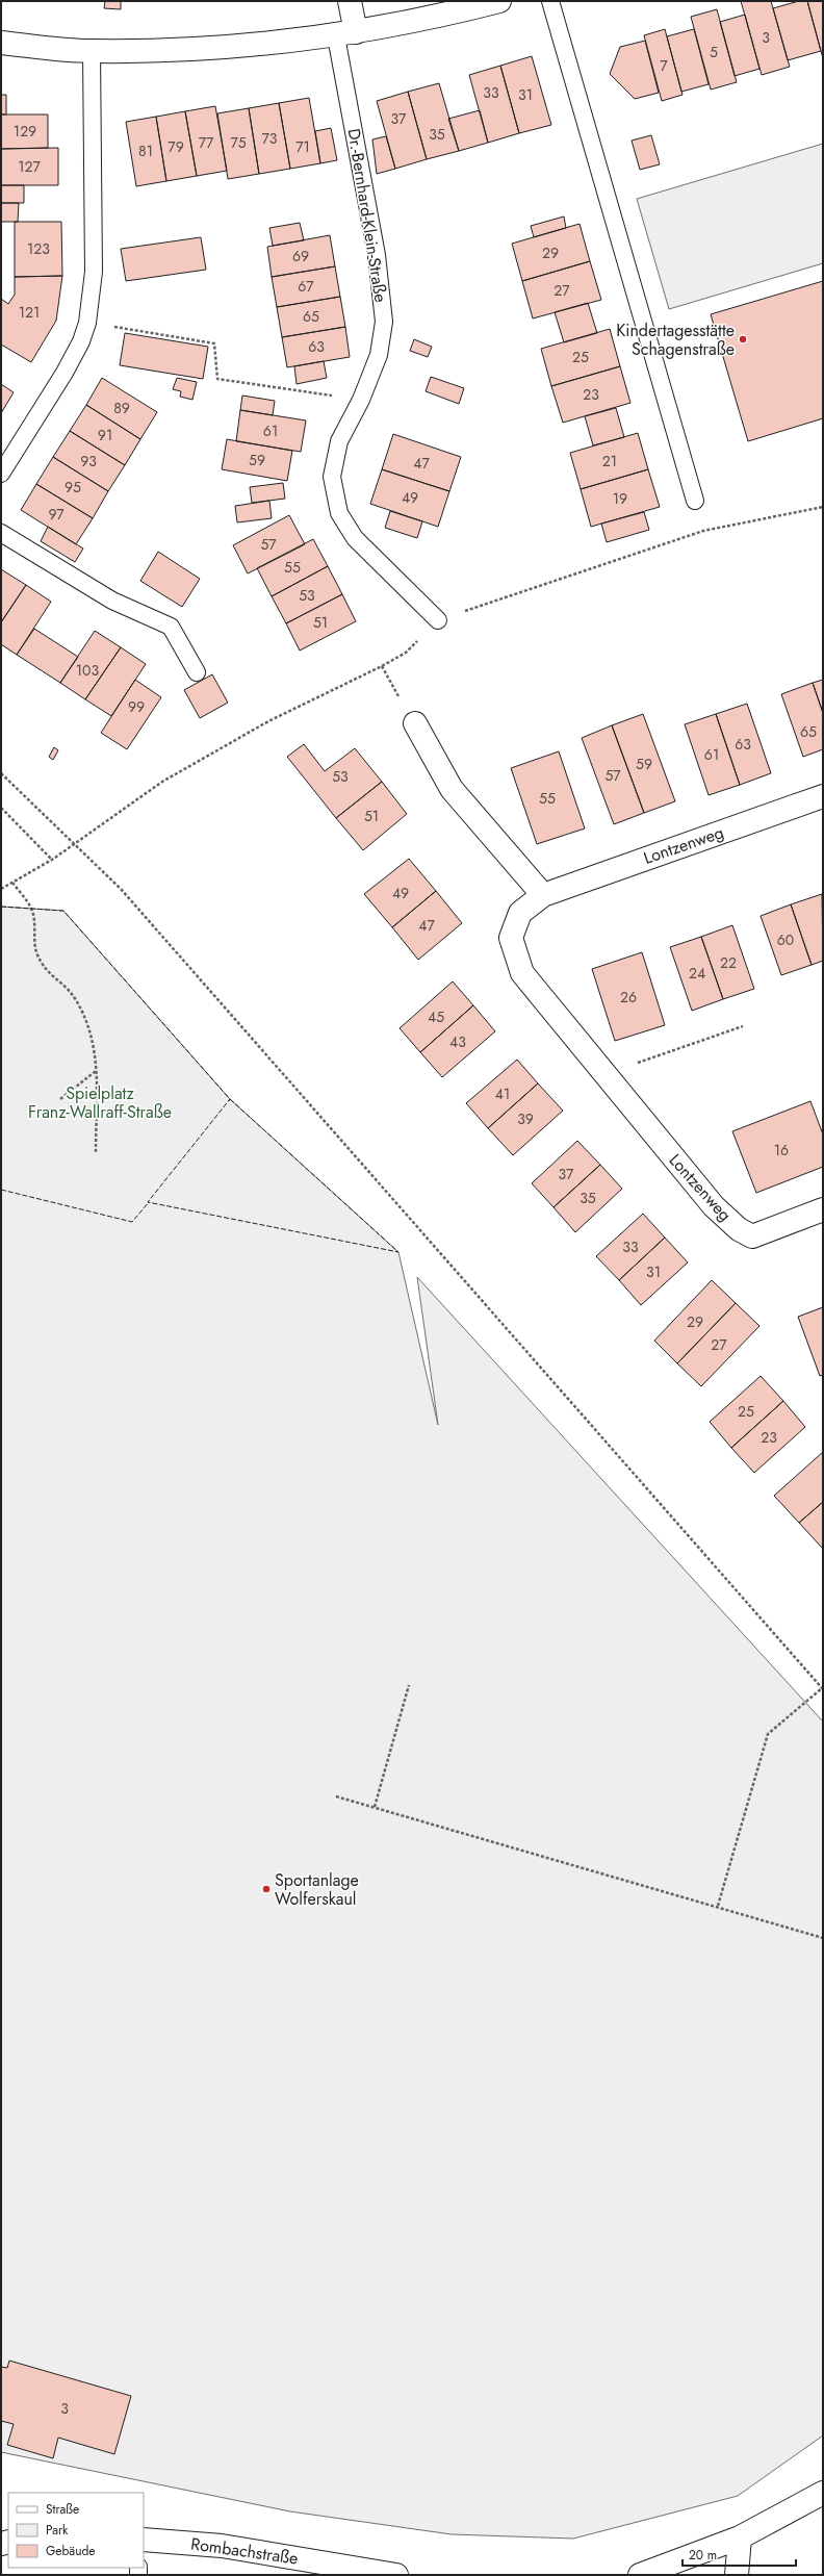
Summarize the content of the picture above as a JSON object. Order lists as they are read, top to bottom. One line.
{"streets":{"street":["Lontzenweg","Rombachstraße"],"lane":["Dr.-Bernhard-Klein-Straße"]},"parks":["Spielplatz Franz-Wallraff-Straße"],"places":["Kindertagesstätte Schagenstraße","Sportanlage Wolferskaul"],"house_numbers":["3","5","7","33","31","37","129","35","73","77","75","79","71","81","127","123","29","69","67","27","121","65","63","25","23","89","61","91","59","93","21","47","95","49","19","97","57","55","53","51","103","99","65","63","61","59","57","53","55","51","49","47","60","22","24","26","45","43","41","39","16","37","35","33","31","29","27","25","23","3"],"legend":["Straße","Park","Gebäude"],"scale_bar":"20 m"}
